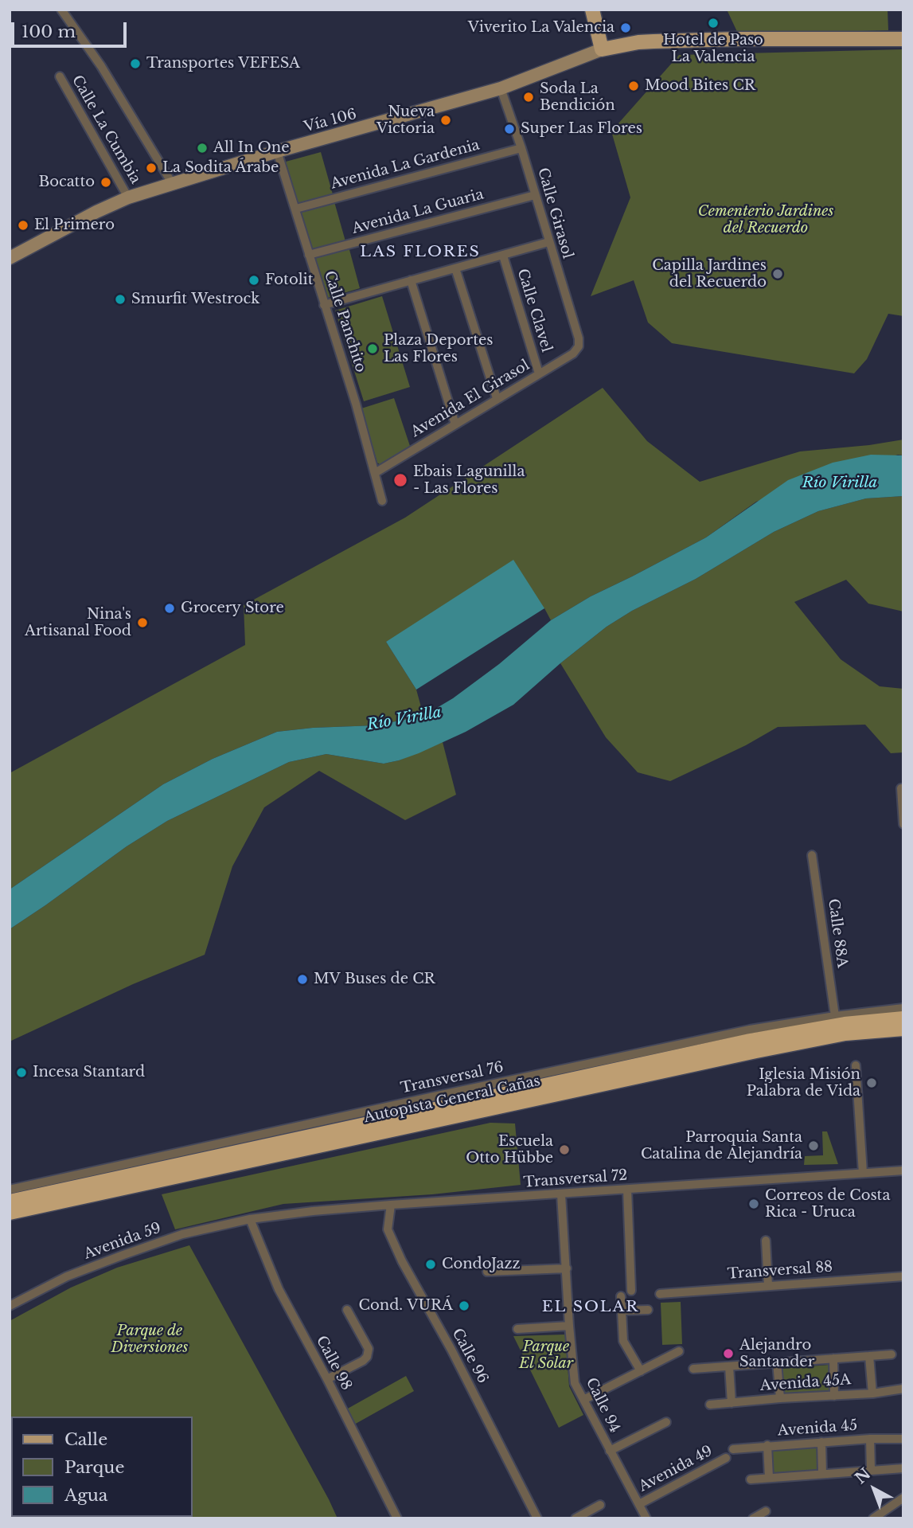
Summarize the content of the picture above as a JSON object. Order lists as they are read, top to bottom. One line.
{"streets":{"highway":["Autopista General Cañas"],"main road":["Vía 106"],"street":["Calle La Cumbia","Avenida La Gardenia","Avenida La Guaria","Calle Girasol","Calle Clavel","Calle Panchito","Avenida El Girasol","Calle 88A","Transversal 76","Transversal 72","Avenida 59","Transversal 88","Calle 96","Calle 98","Avenida 45A","Calle 94","Avenida 45","Avenida 49"]},"crossings":[["Vía 106","Calle La Cumbia"],["Vía 106","Calle Girasol"],["Vía 106","Calle Panchito"],["Avenida La Gardenia","Calle Girasol"],["Avenida La Gardenia","Calle Panchito"],["Avenida La Guaria","Calle Girasol"],["Avenida La Guaria","Calle Panchito"],["Calle Girasol","Avenida El Girasol"],["Calle Clavel","Avenida El Girasol"],["Calle Panchito","Avenida El Girasol"],["Calle 88A","Transversal 76"],["Transversal 72","Avenida 59"],["Transversal 72","Calle 96"],["Transversal 72","Calle 98"],["Transversal 72","Calle 94"],["Avenida 59","Calle 98"],["Calle 94","Avenida 49"]],"districts":["LAS FLORES","EL SOLAR"],"water":["Río Virilla"],"parks":["Cementerio Jardines del Recuerdo","Parque de Diversiones","Parque El Solar"],"places":["Hotel de Paso La Valencia","Viverito La Valencia","Transportes VEFESA","Mood Bites CR","Soda La Bendición","Nueva Victoria","Super Las Flores","All In One","La Sodita Árabe","Bocatto","El Primero","Capilla Jardines del Recuerdo","Fotolit","Smurfit Westrock","Plaza Deportes Las Flores","Ebais Lagunilla - Las Flores","Grocery Store","Nina's Artisanal Food","MV Buses de CR","Incesa Stantard","Iglesia Misión Palabra de Vida","Parroquia Santa Catalina de Alejandría","Escuela Otto Hübbe","Correos de Costa Rica - Uruca","CondoJazz","Cond. VURÁ","Alejandro Santander"],"legend":["Calle","Parque","Agua"],"scale_bar":"100 m","north":"top left"}
